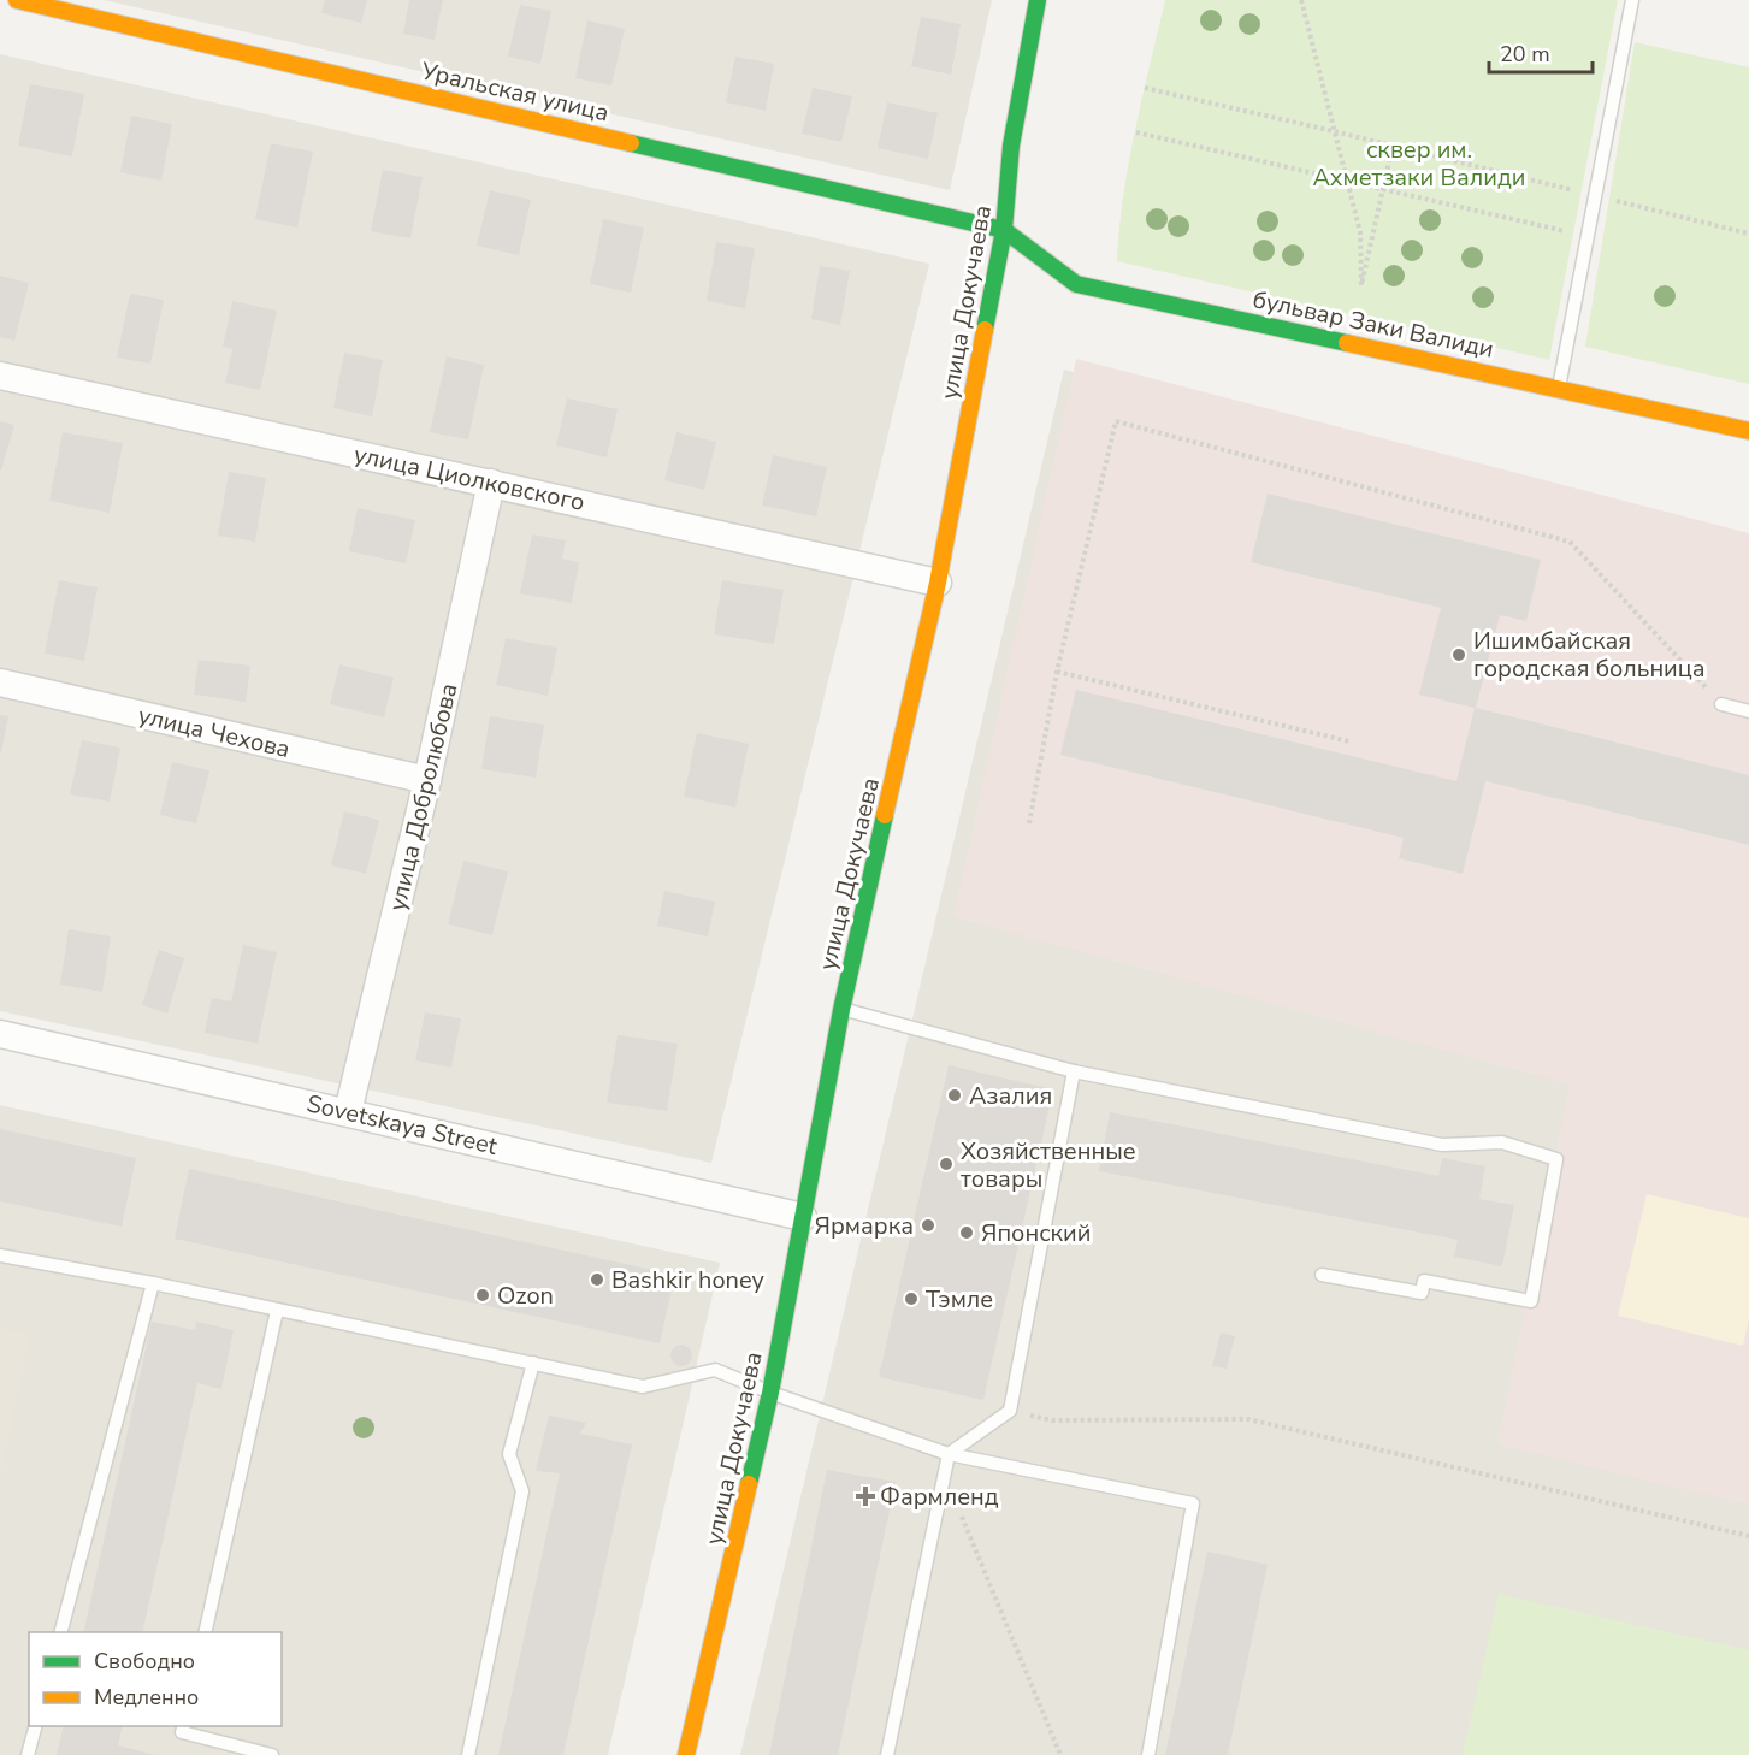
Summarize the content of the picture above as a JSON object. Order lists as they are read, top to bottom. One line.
{"streets":{"street":["Уральская улица","улица Докучаева","бульвар Заки Валиди","улица Циолковского","улица Чехова","улица Добролюбова","Sovetskaya Street"]},"crossings":[["Уральская улица","улица Докучаева"],["Уральская улица","бульвар Заки Валиди"],["улица Докучаева","бульвар Заки Валиди"],["улица Докучаева","улица Циолковского"],["улица Докучаева","Sovetskaya Street"],["улица Циолковского","улица Добролюбова"],["улица Чехова","улица Добролюбова"],["улица Добролюбова","Sovetskaya Street"]],"parks":["сквер им. Ахметзаки Валиди"],"places":{"other":["Ишимбайская городская больница","Азалия","Хозяйственные товары","Ярмарка","Японский","Bashkir honey","Ozon","Тэмле"],"health":["Фармленд"]},"legend":["Свободно","Медленно"],"scale_bar":"20 m"}
